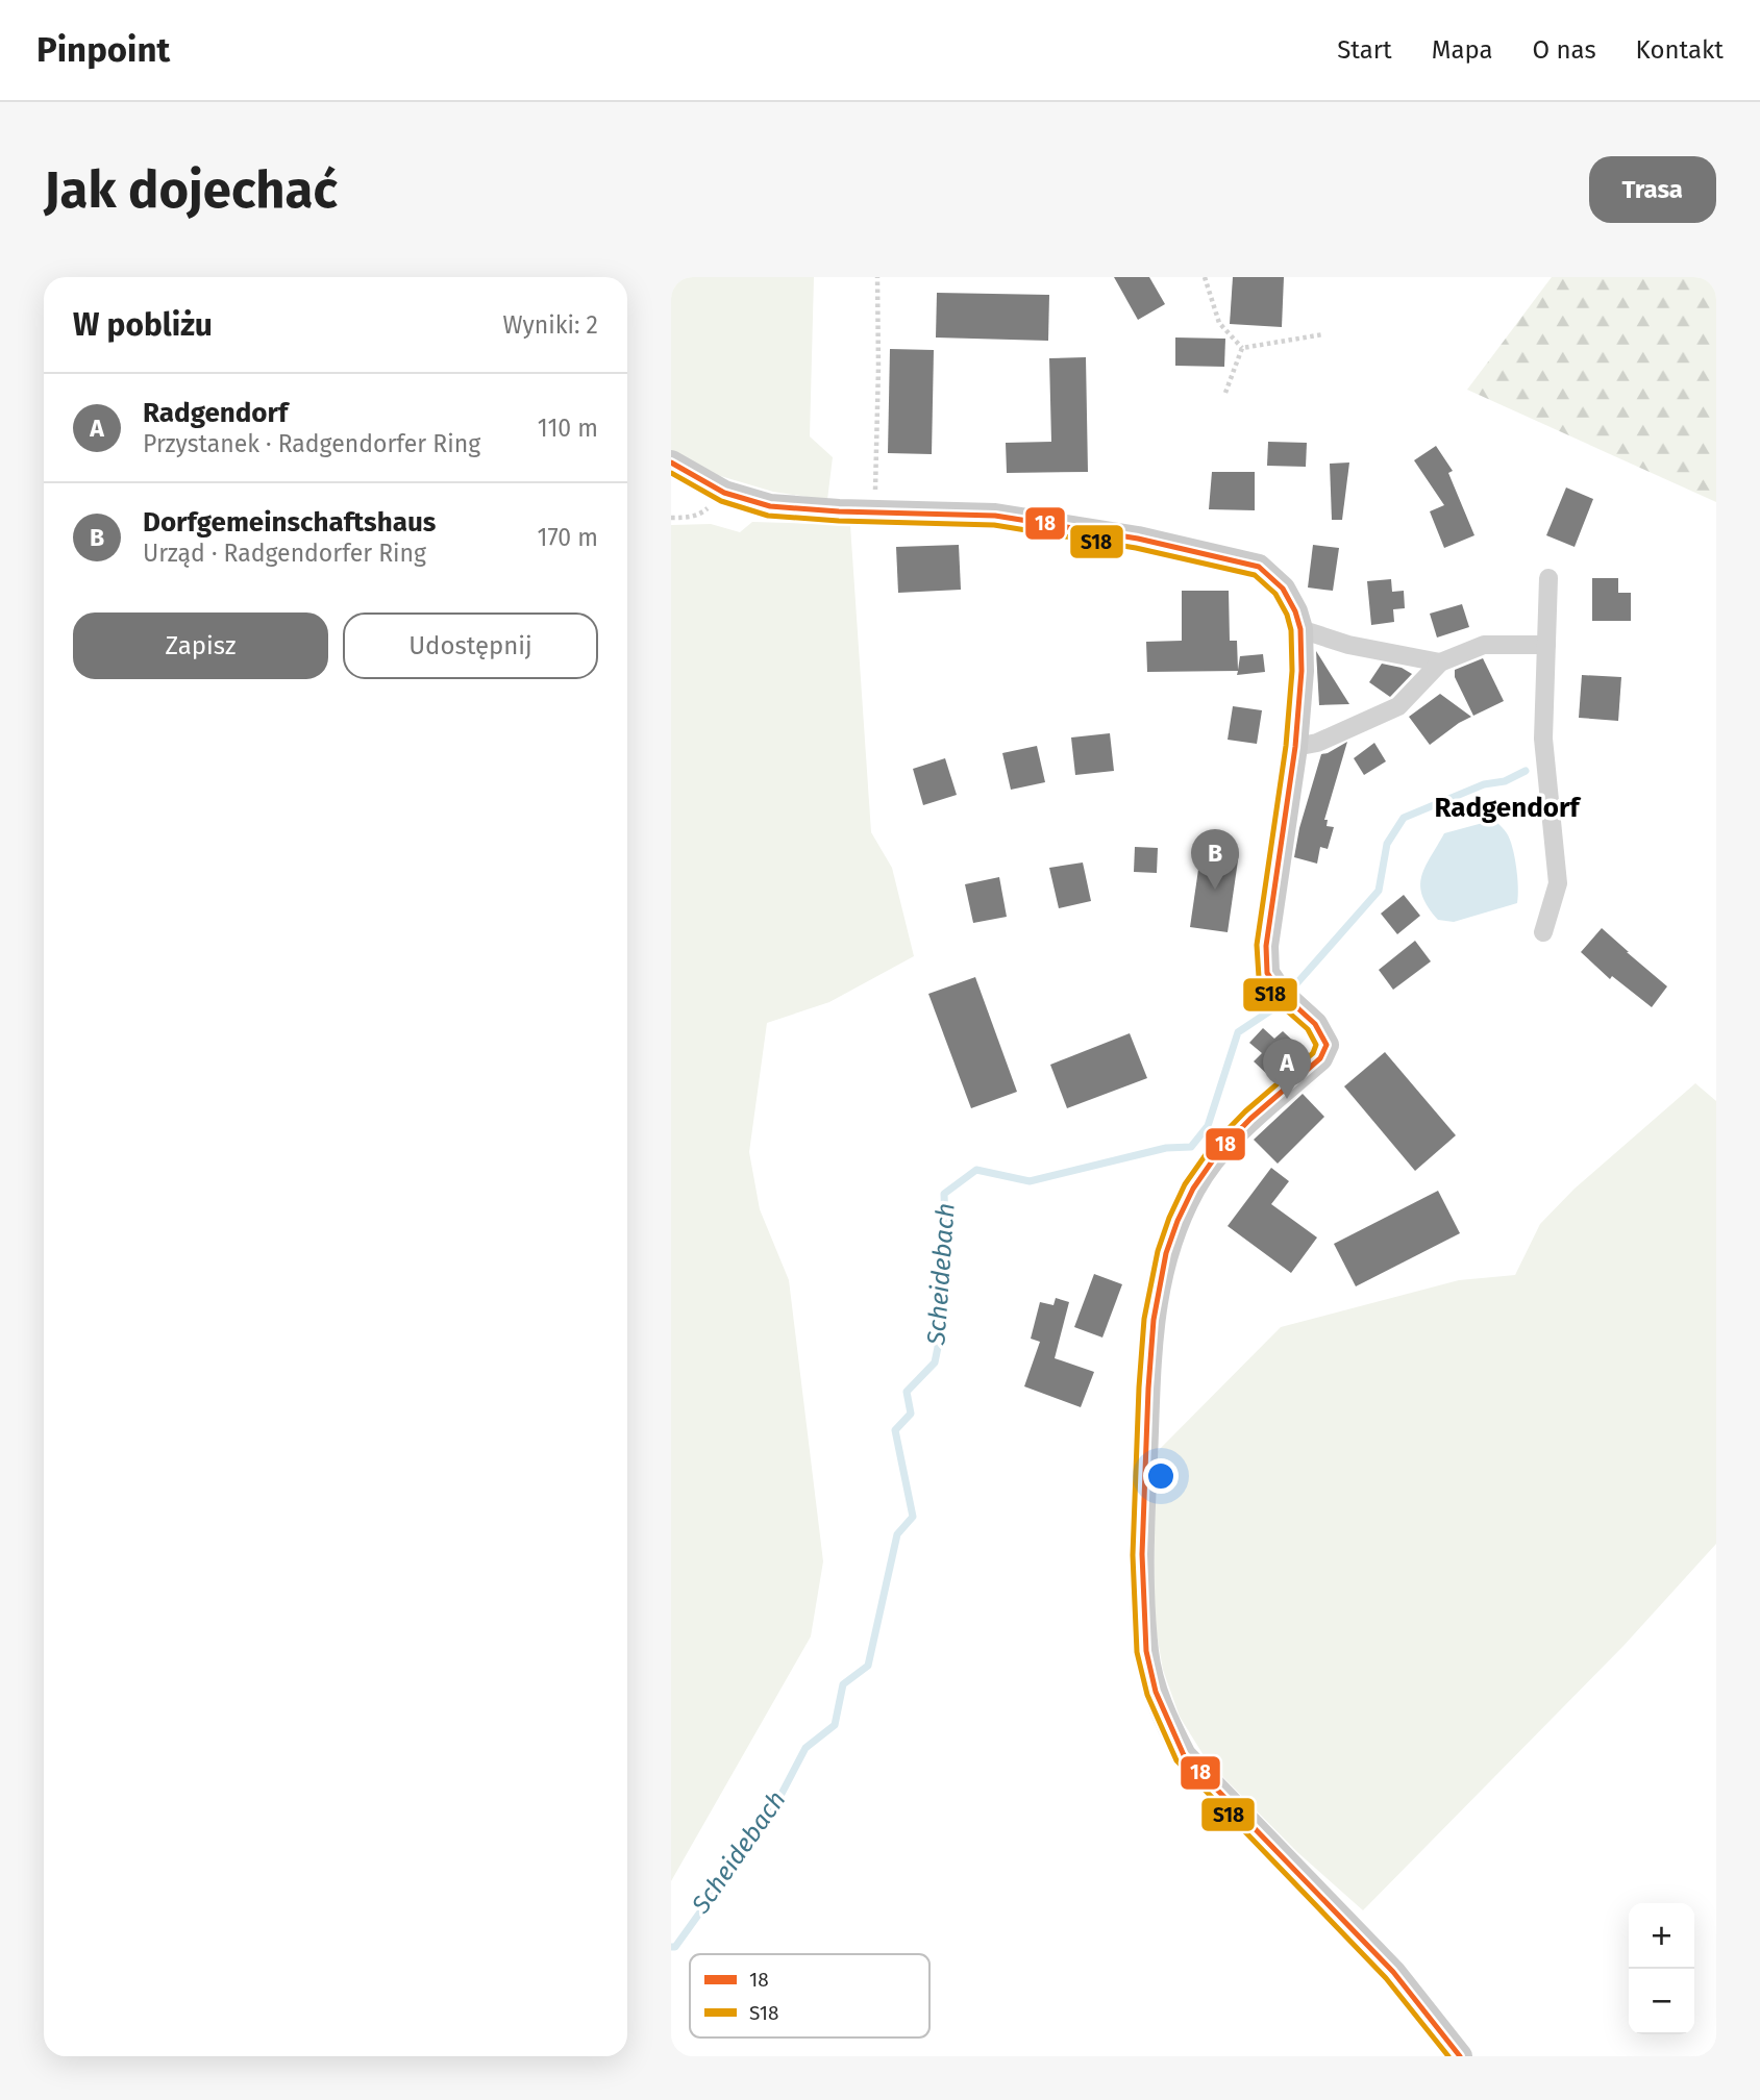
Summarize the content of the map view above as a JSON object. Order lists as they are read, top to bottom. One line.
{"districts":["Radgendorf"],"water":["Scheidebach"],"lines":["transit line 18","transit line S18"],"legend":["18","S18"],"page":{"header":"Pinpoint","nav":["Start","Mapa","O nas","Kontakt"],"buttons":["Trasa",["Zapisz","Udostępnij"]],"title":"Jak dojechać","heading":["W pobliżu","Wyniki: 2"],"list":[{"mark":"A","name":"Radgendorf","note":"Przystanek · Radgendorfer Ring","value":"110 m"},{"mark":"B","name":"Dorfgemeinschaftshaus","note":"Urząd · Radgendorfer Ring","value":"170 m"}],"pins":["B","A"],"map_buttons":["+","−"]}}
